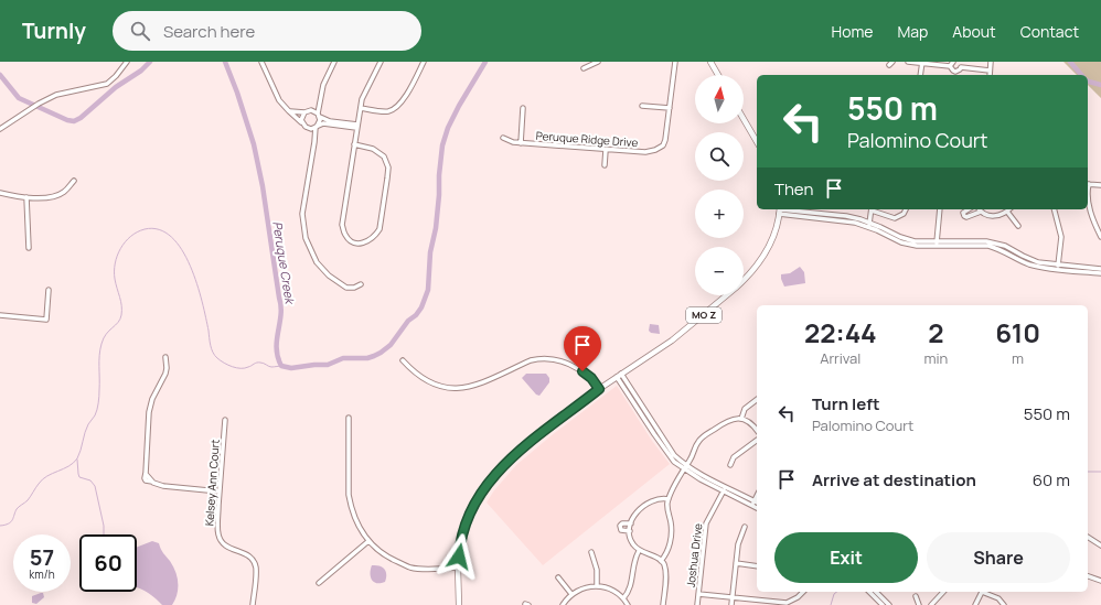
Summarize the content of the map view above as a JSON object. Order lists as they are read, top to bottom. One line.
{"streets":{"main road":["MO Z"],"street":["Peruque Ridge Drive","Kelsey Ann Court","Joshua Drive"]},"water":["Peruque Creek"],"north":"top","page":{"header":"Turnly","search":"Search here","nav":["Home","Map","About","Contact"],"map_buttons":["+","−"],"turn":["550 m","Palomino Court"],"then":"Then","eta":["22:44","Arrival","2","min","610","m"],"list":[{"name":"Turn left","note":"Palomino Court","value":"550 m"},{"name":"Arrive at destination","value":"60 m"}],"buttons":["Exit","Share"],"speed":"57 km/h","limit":"60"}}
